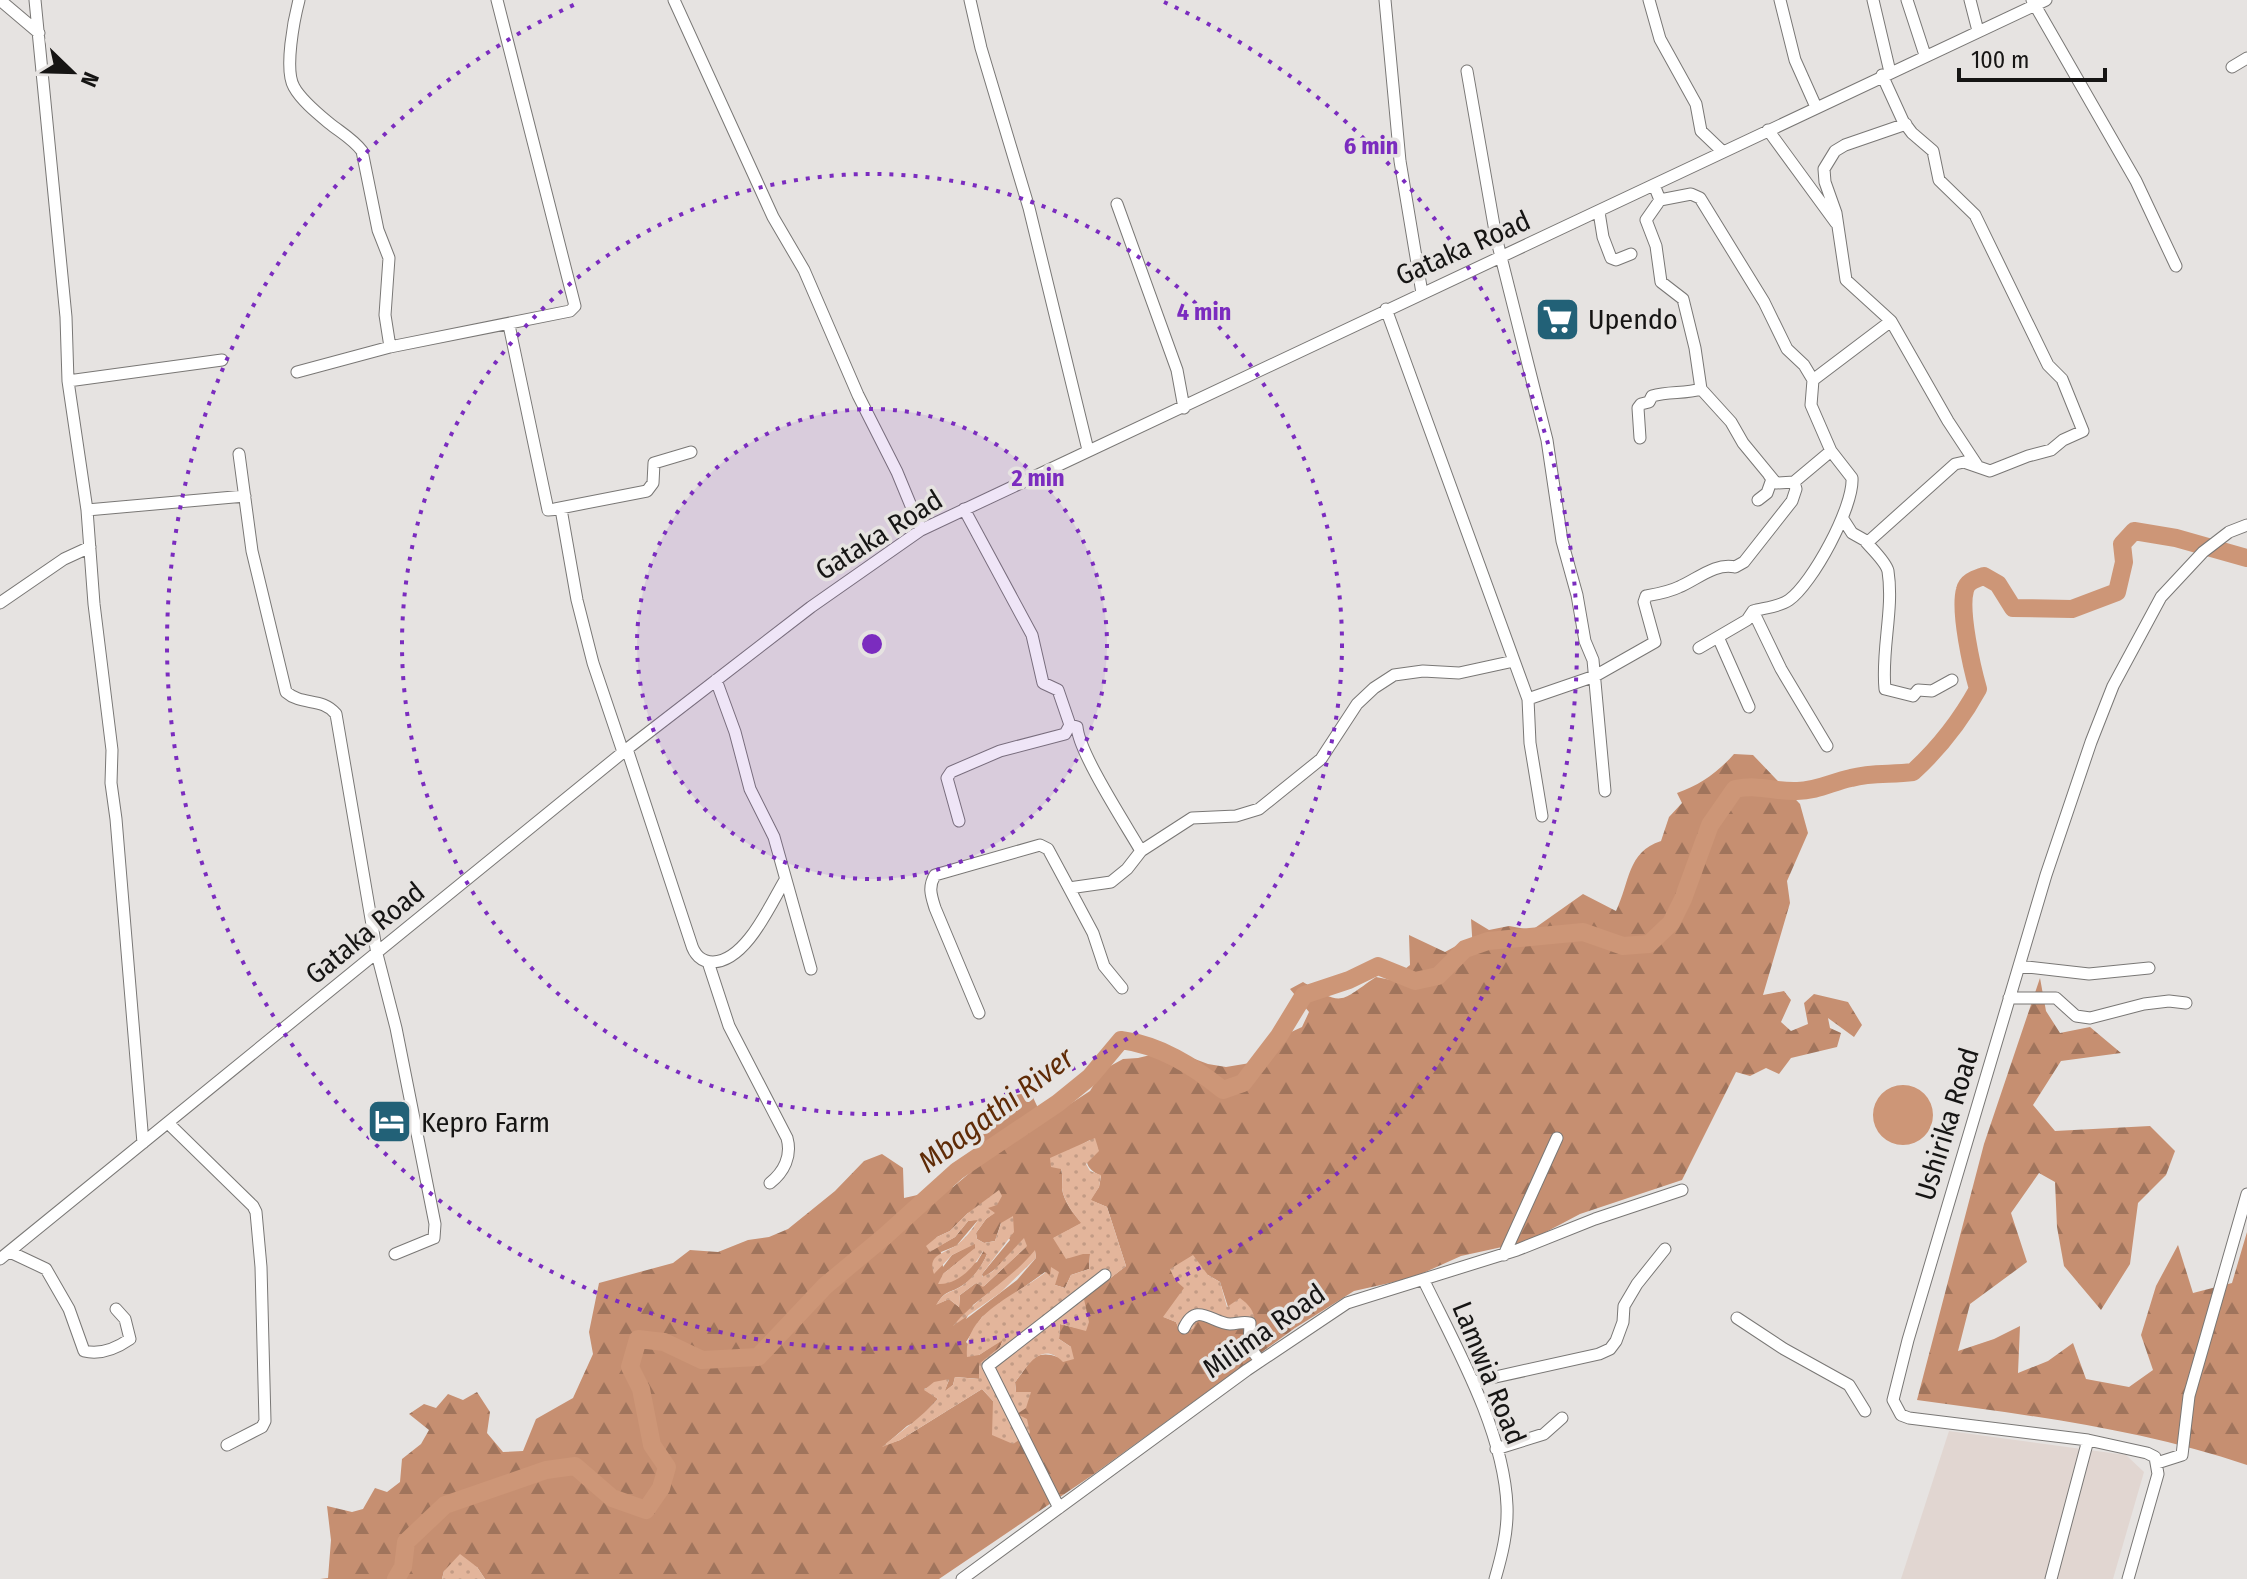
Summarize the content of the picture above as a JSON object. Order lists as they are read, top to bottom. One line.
{"streets":{"street":["Gataka Road","Ushirika Road","Milima Road","Lamwia Road"]},"crossings":[["Milima Road","Lamwia Road"]],"water":["Mbagathi River"],"places":{"supermarket":["Upendo"],"hotel":["Kepro Farm"]},"scale_bar":"100 m","north":"bottom right","rings":["6 min","4 min","2 min"]}
